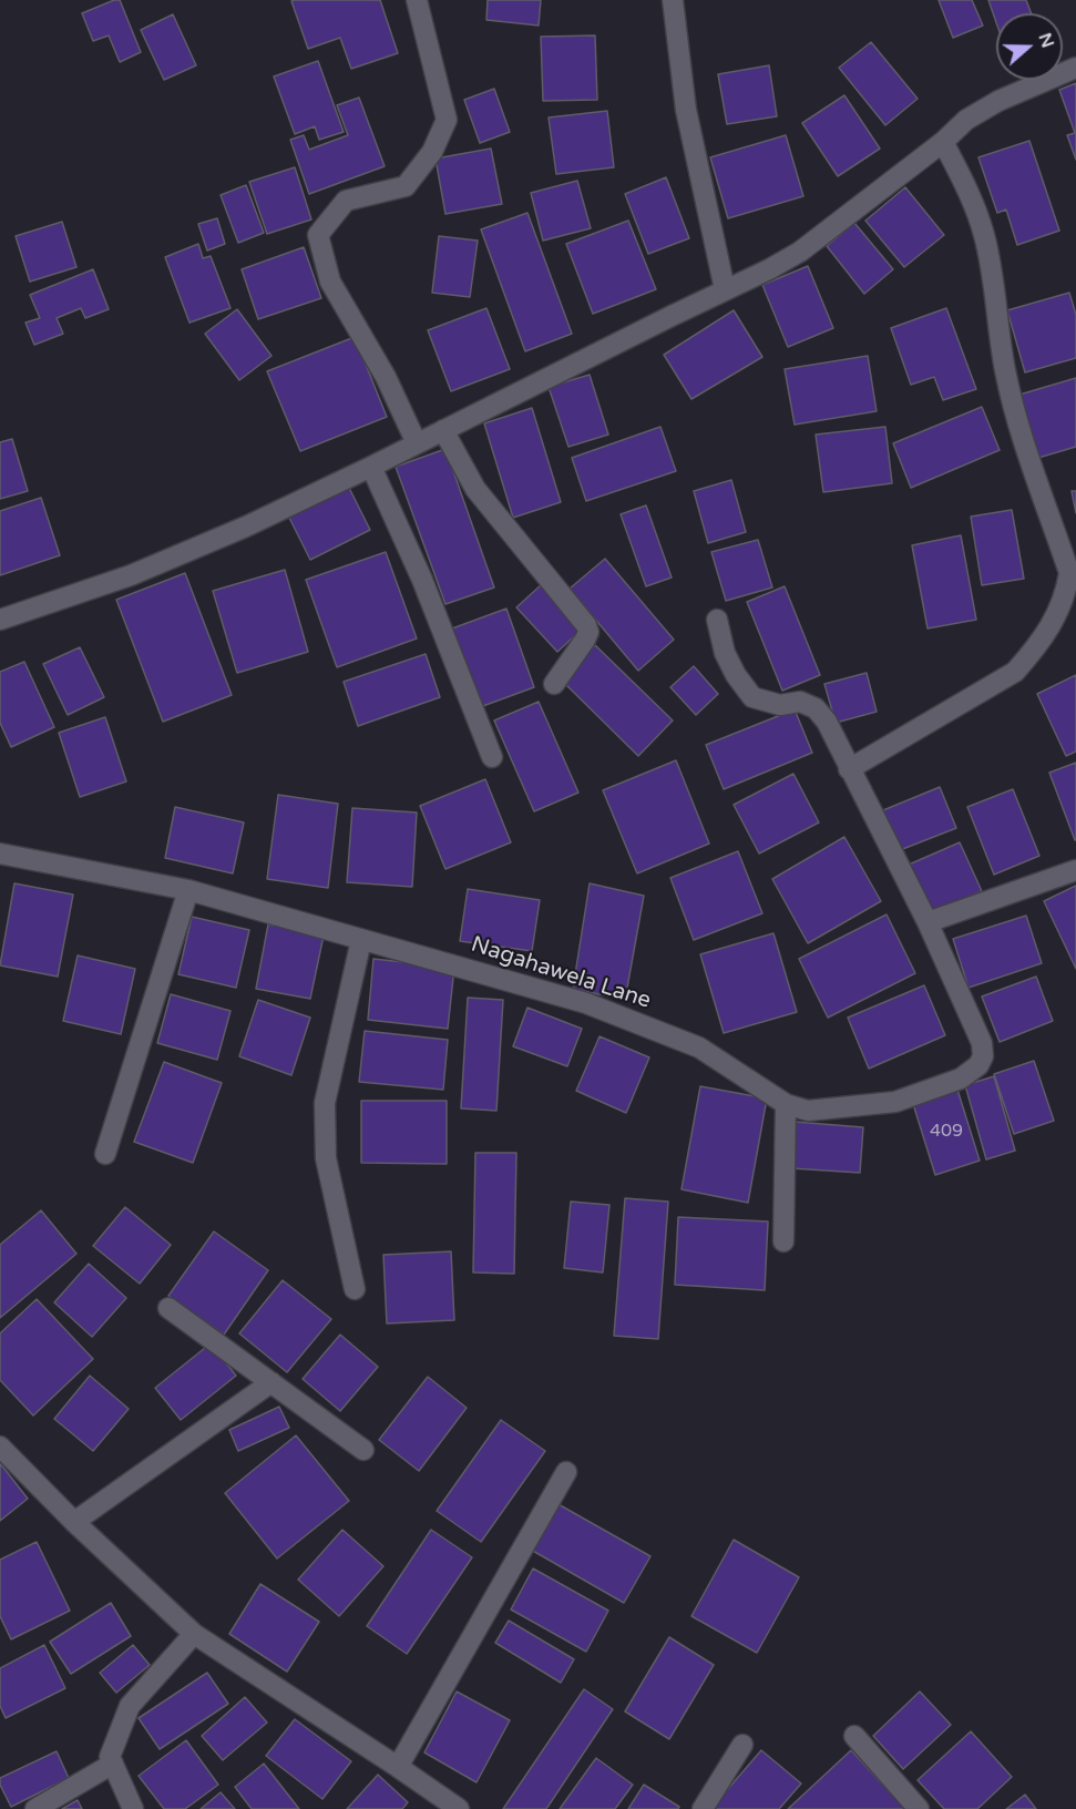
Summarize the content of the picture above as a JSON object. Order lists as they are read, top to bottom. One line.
{"streets":{"street":["Nagahawela Lane"]},"house_numbers":["409"],"north":"right"}
